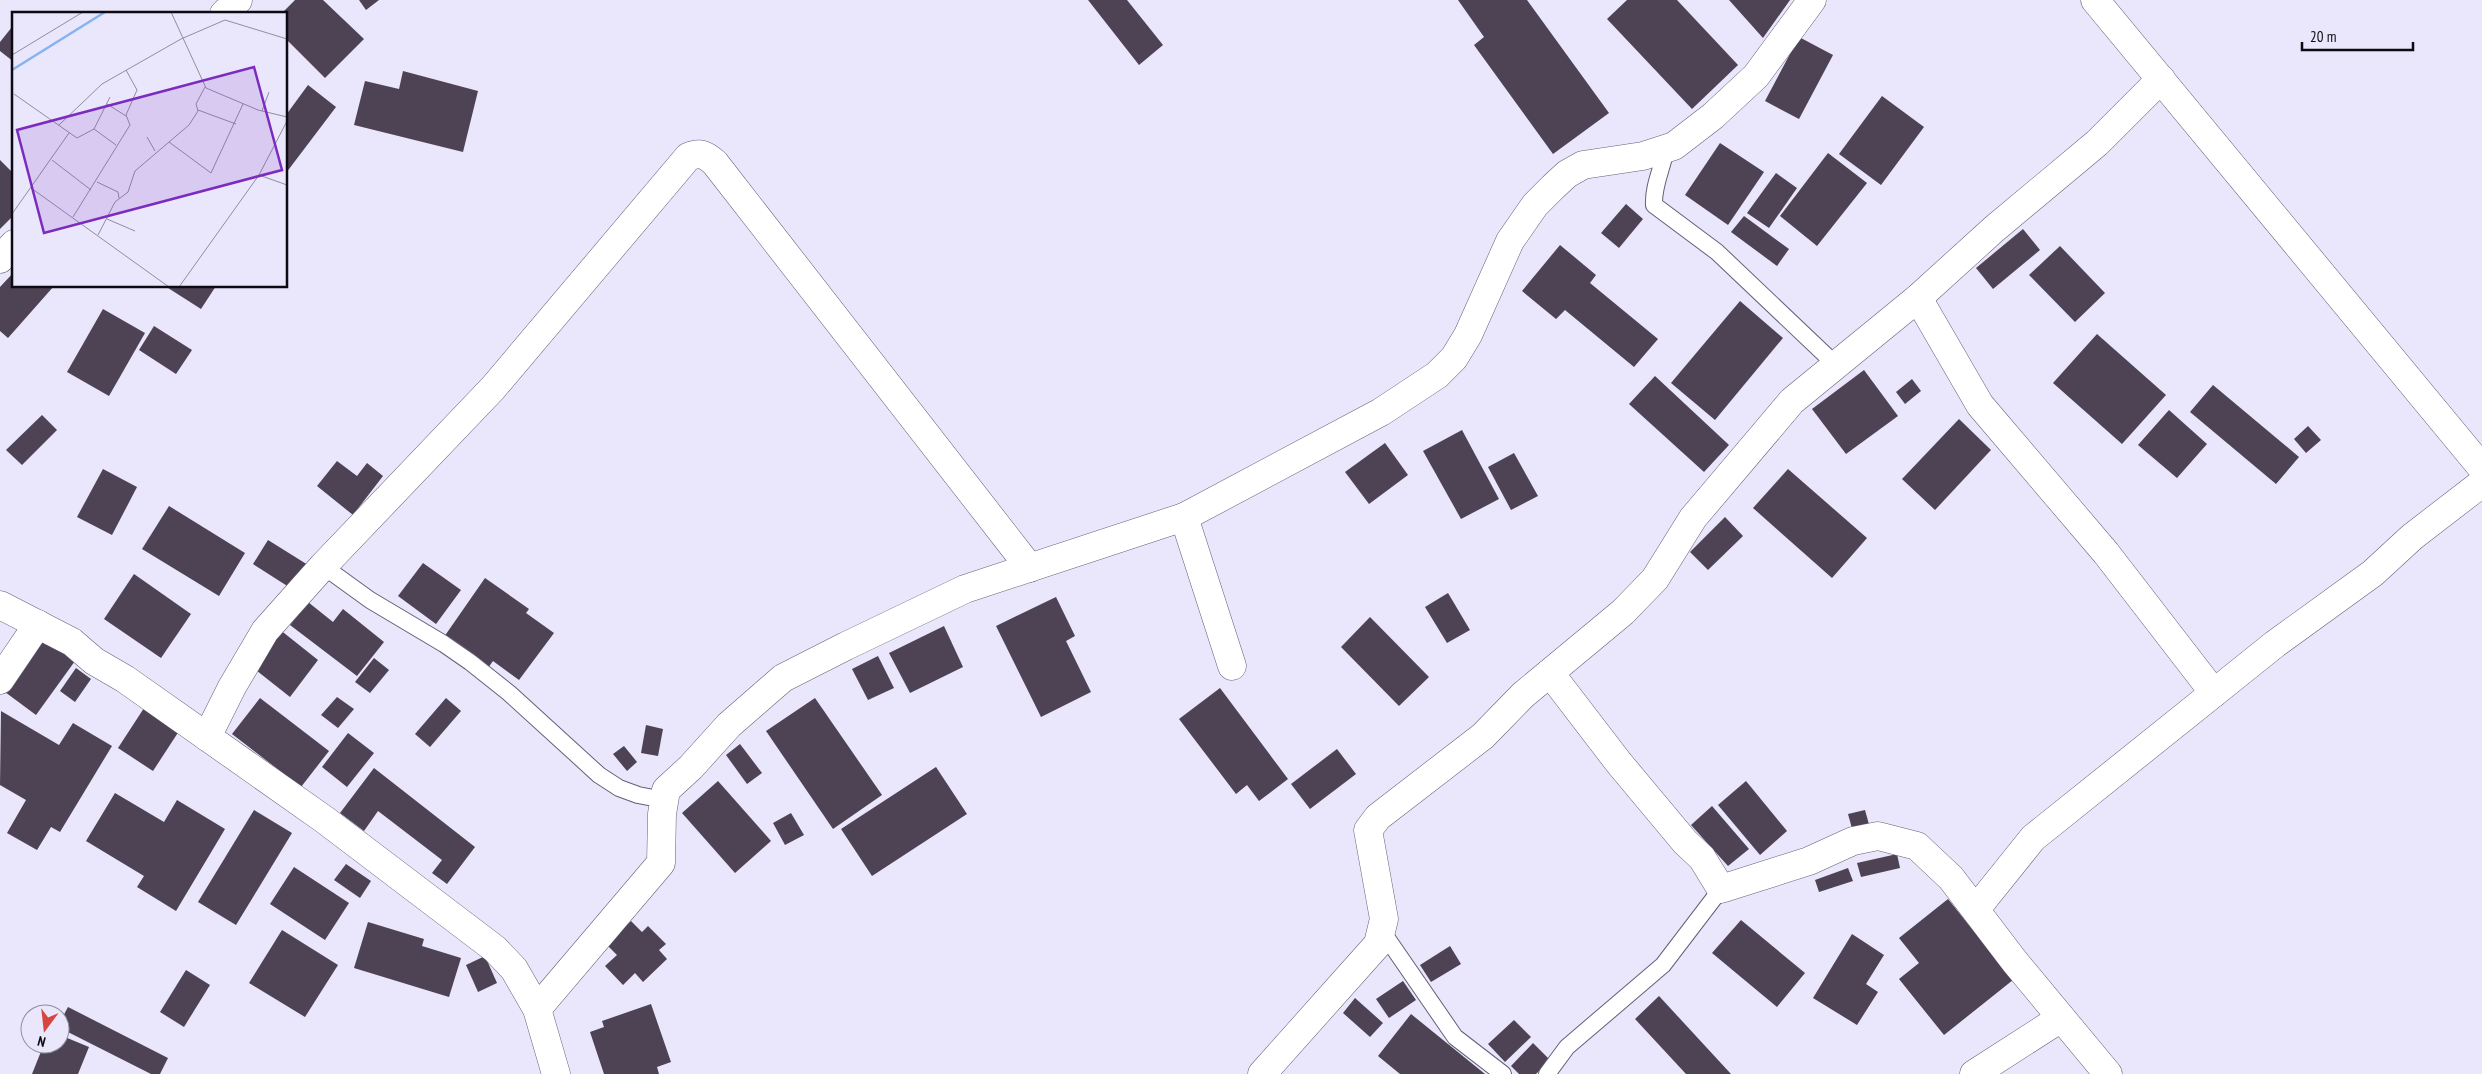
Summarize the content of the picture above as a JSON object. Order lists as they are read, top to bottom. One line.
{"scale_bar":"20 m","north":"bottom"}
